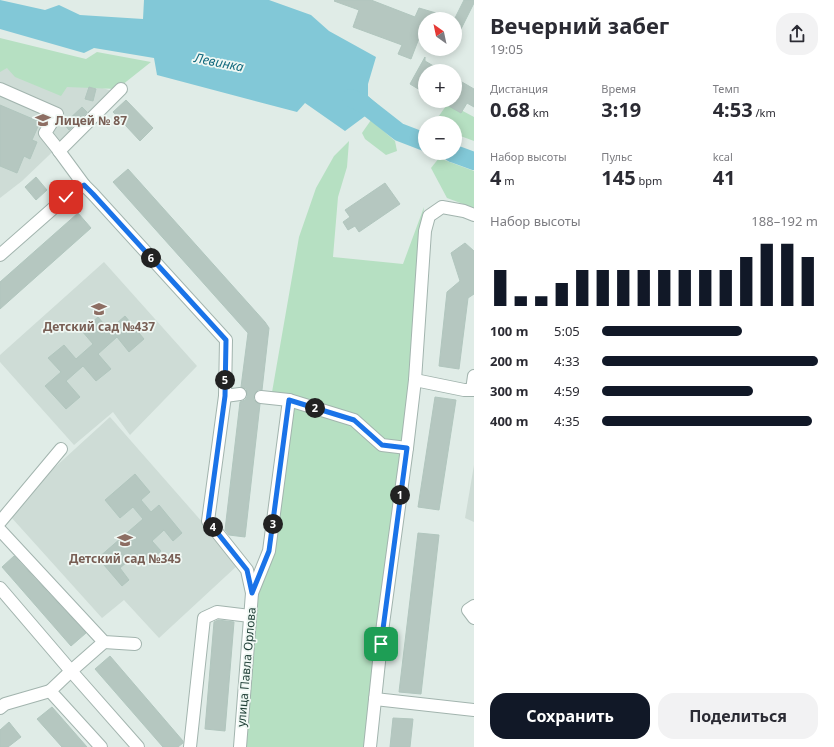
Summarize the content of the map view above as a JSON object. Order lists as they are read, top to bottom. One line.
{"streets":{"street":["улица Павла Орлова"]},"water":["Левинка"],"places":{"school or university":["Лицей № 87","Детский сад №437","Детский сад №345"]},"north":"top left","page":{"heading":["Вечерний забег","19:05"],"map_buttons":["+","−"],"stats":[["Дистанция","0.68 km"],["Время","3:19"],["Темп","4:53 /km"],["Набор высоты","4 m"],["Пульс","145 bpm"],["kcal","41"]],"chart":["Набор высоты","188–192 m"],"pins":["6","5","2","1","3","4"],"list":[{"name":"100 m","note":"5:05"},{"name":"200 m","note":"4:33"},{"name":"300 m","note":"4:59"},{"name":"400 m","note":"4:35"}],"buttons":["Сохранить","Поделиться"]}}
